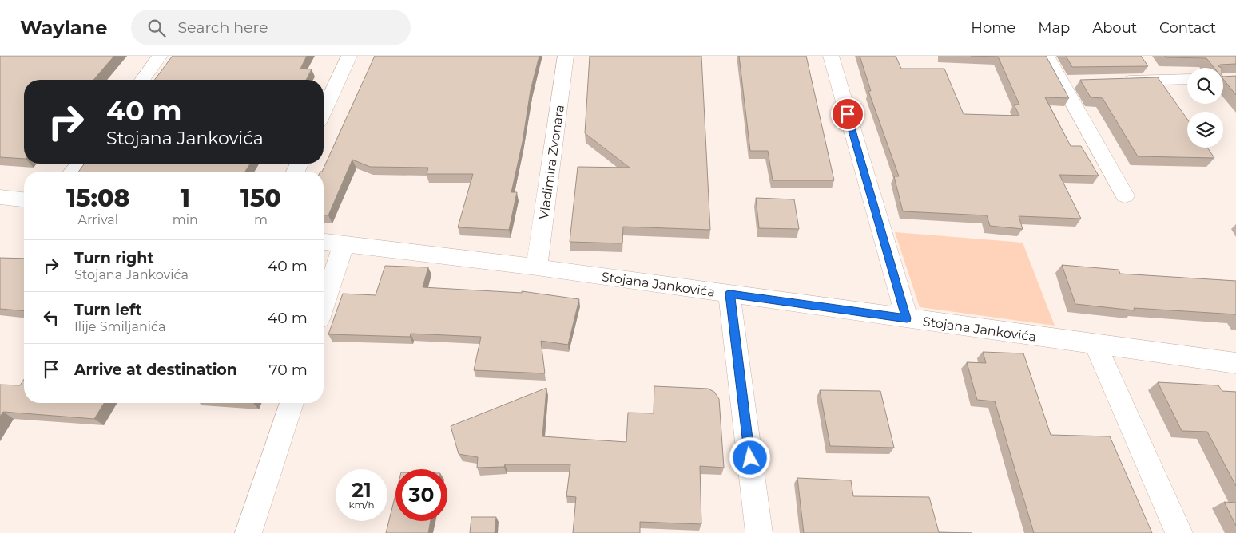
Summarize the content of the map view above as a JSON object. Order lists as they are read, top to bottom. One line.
{"streets":{"street":["Vladimira Zvonara","Stojana Jankovića"]},"crossings":[["Vladimira Zvonara","Stojana Jankovića"]],"page":{"header":"Waylane","search":"Search here","nav":["Home","Map","About","Contact"],"turn":["40 m","Stojana Jankovića"],"eta":["15:08","Arrival","1","min","150","m"],"list":[{"name":"Turn right","note":"Stojana Jankovića","value":"40 m"},{"name":"Turn left","note":"Ilije Smiljanića","value":"40 m"},{"name":"Arrive at destination","value":"70 m"}],"speed":"21 km/h","limit":"30"}}
